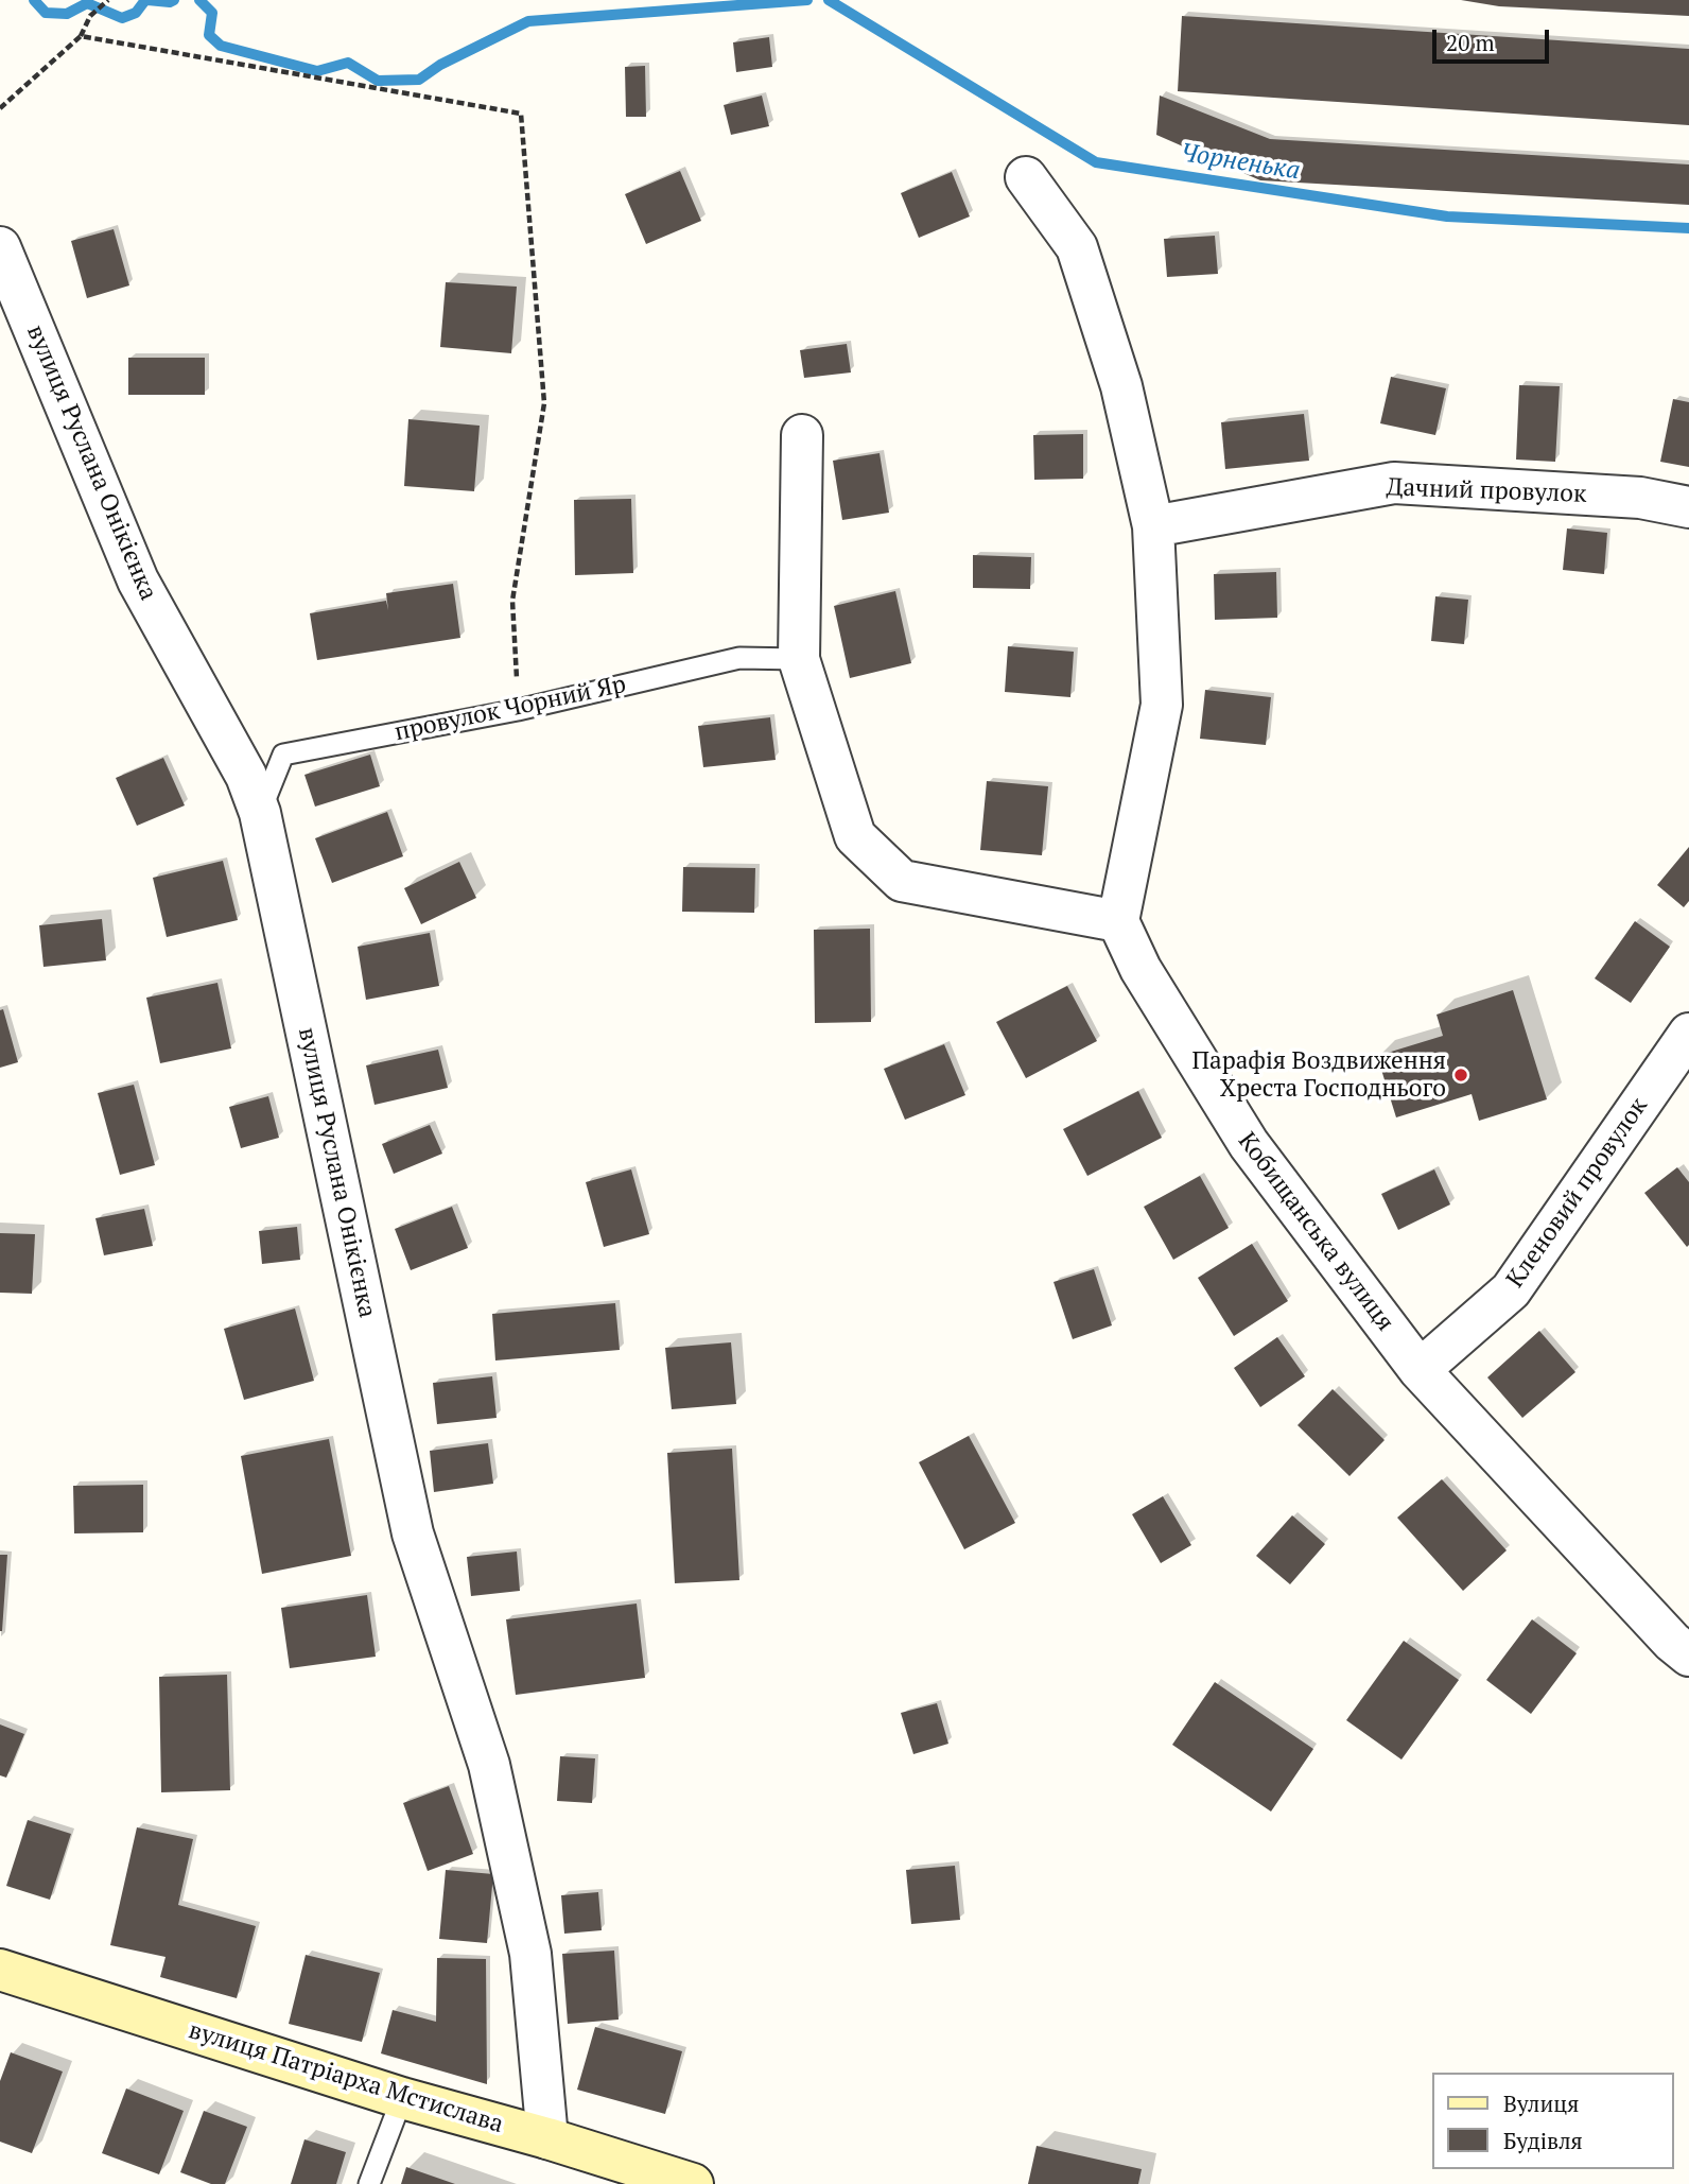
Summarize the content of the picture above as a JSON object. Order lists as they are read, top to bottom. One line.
{"streets":{"main road":["вулиця Патріарха Мстислава"],"street":["вулиця Руслана Онікієнка","Дачний провулок","Кленовий провулок","Кобищанська вулиця"],"lane":["провулок Чорний Яр"]},"crossings":[["вулиця Руслана Онікієнка","провулок Чорний Яр"],["вулиця Руслана Онікієнка","вулиця Патріарха Мстислава"],["Кленовий провулок","Кобищанська вулиця"]],"water":["Чорненька"],"places":["Парафія Воздвиження Хреста Господнього"],"legend":["Вулиця","Будівля"],"scale_bar":"20 m"}
